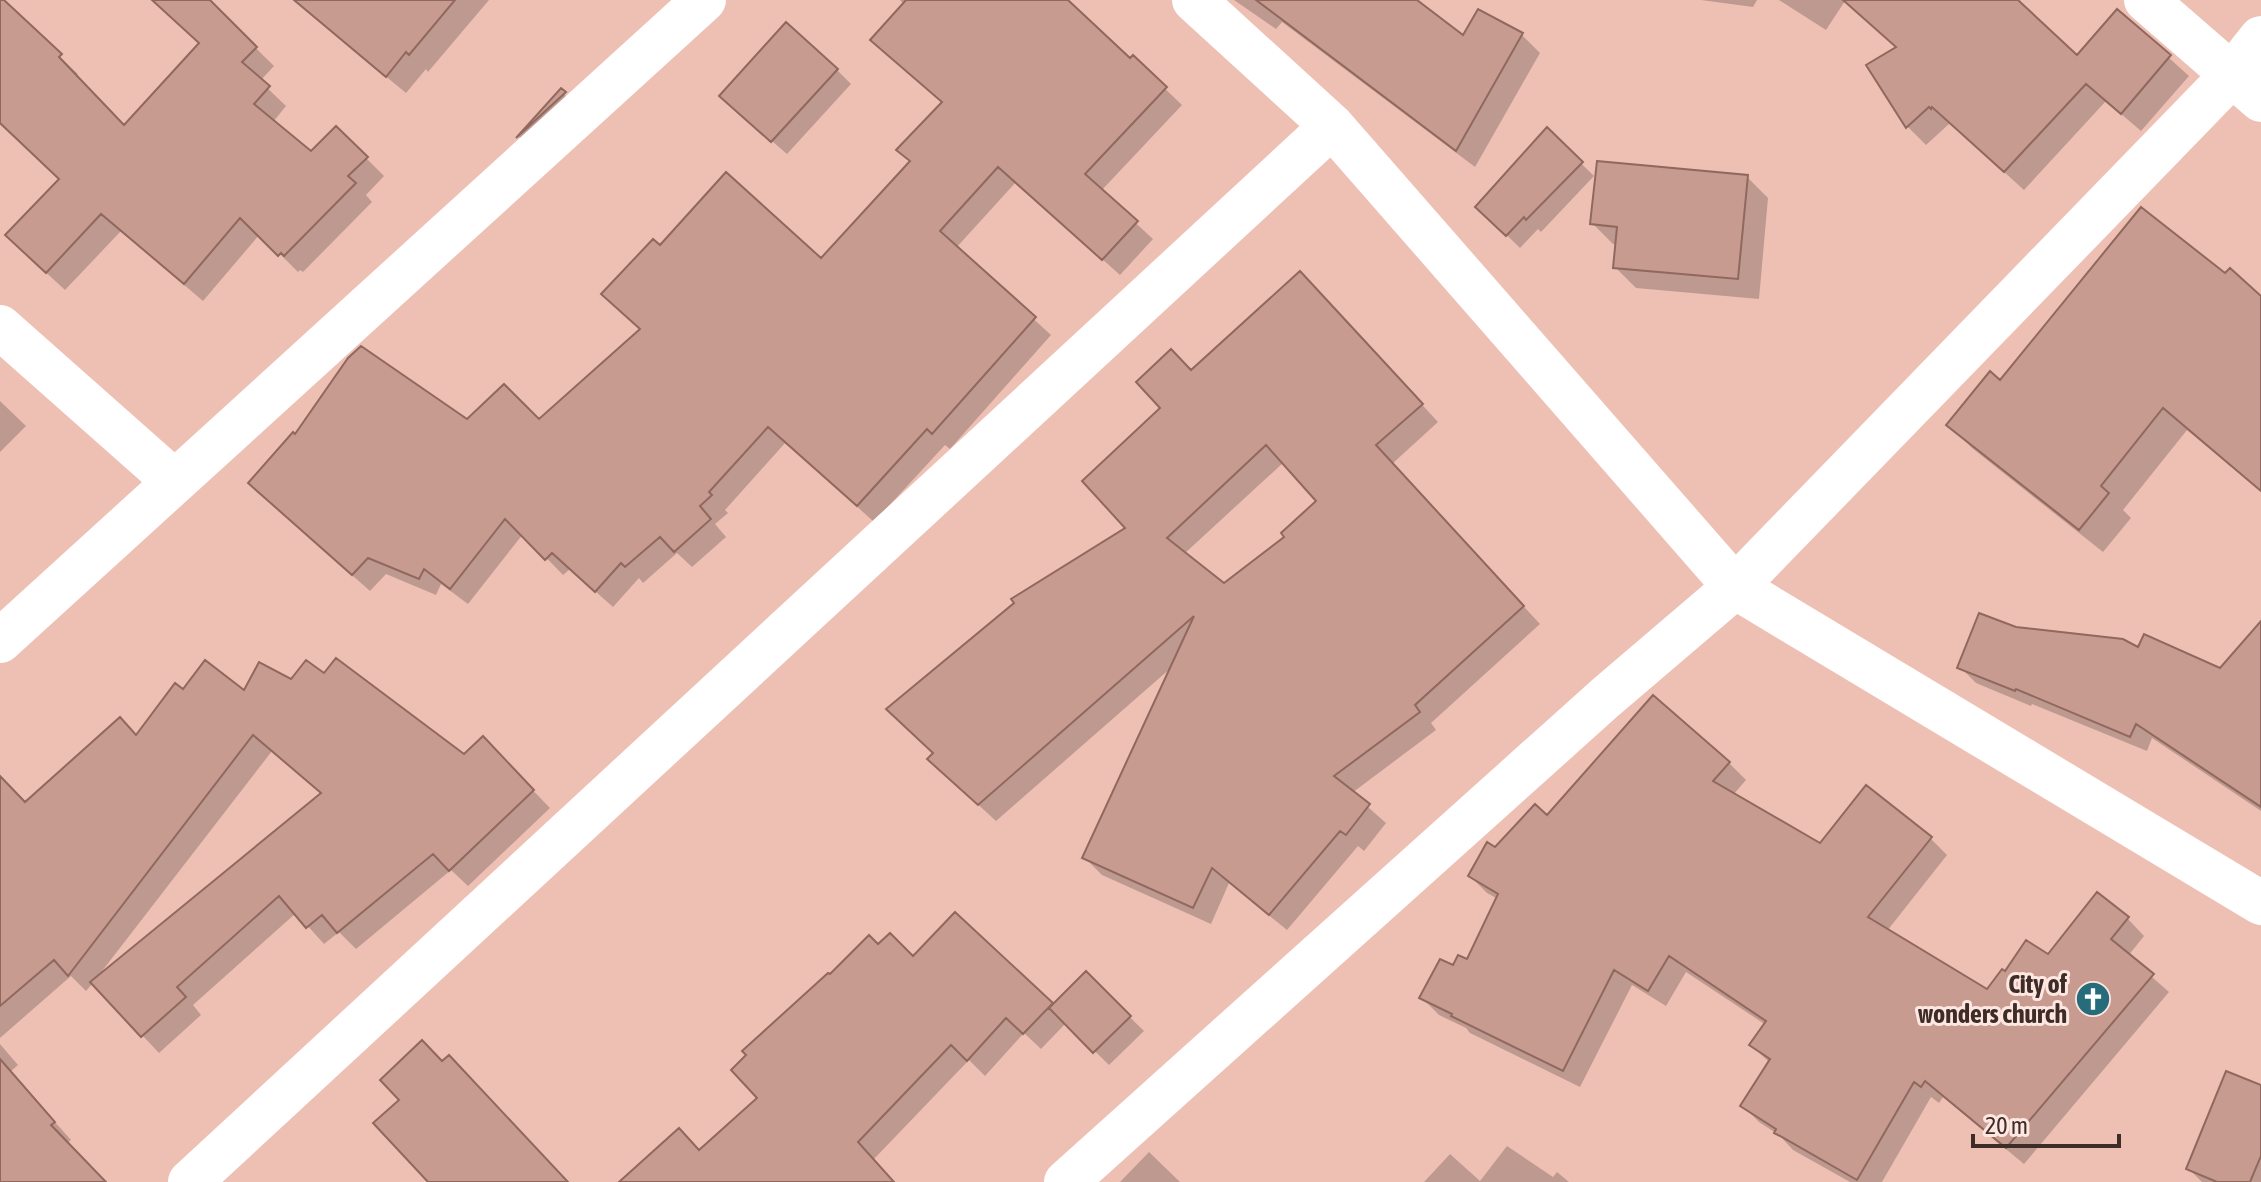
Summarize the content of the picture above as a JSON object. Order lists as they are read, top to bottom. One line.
{"places":{"church":["City of wonders church"]},"scale_bar":"20 m"}
